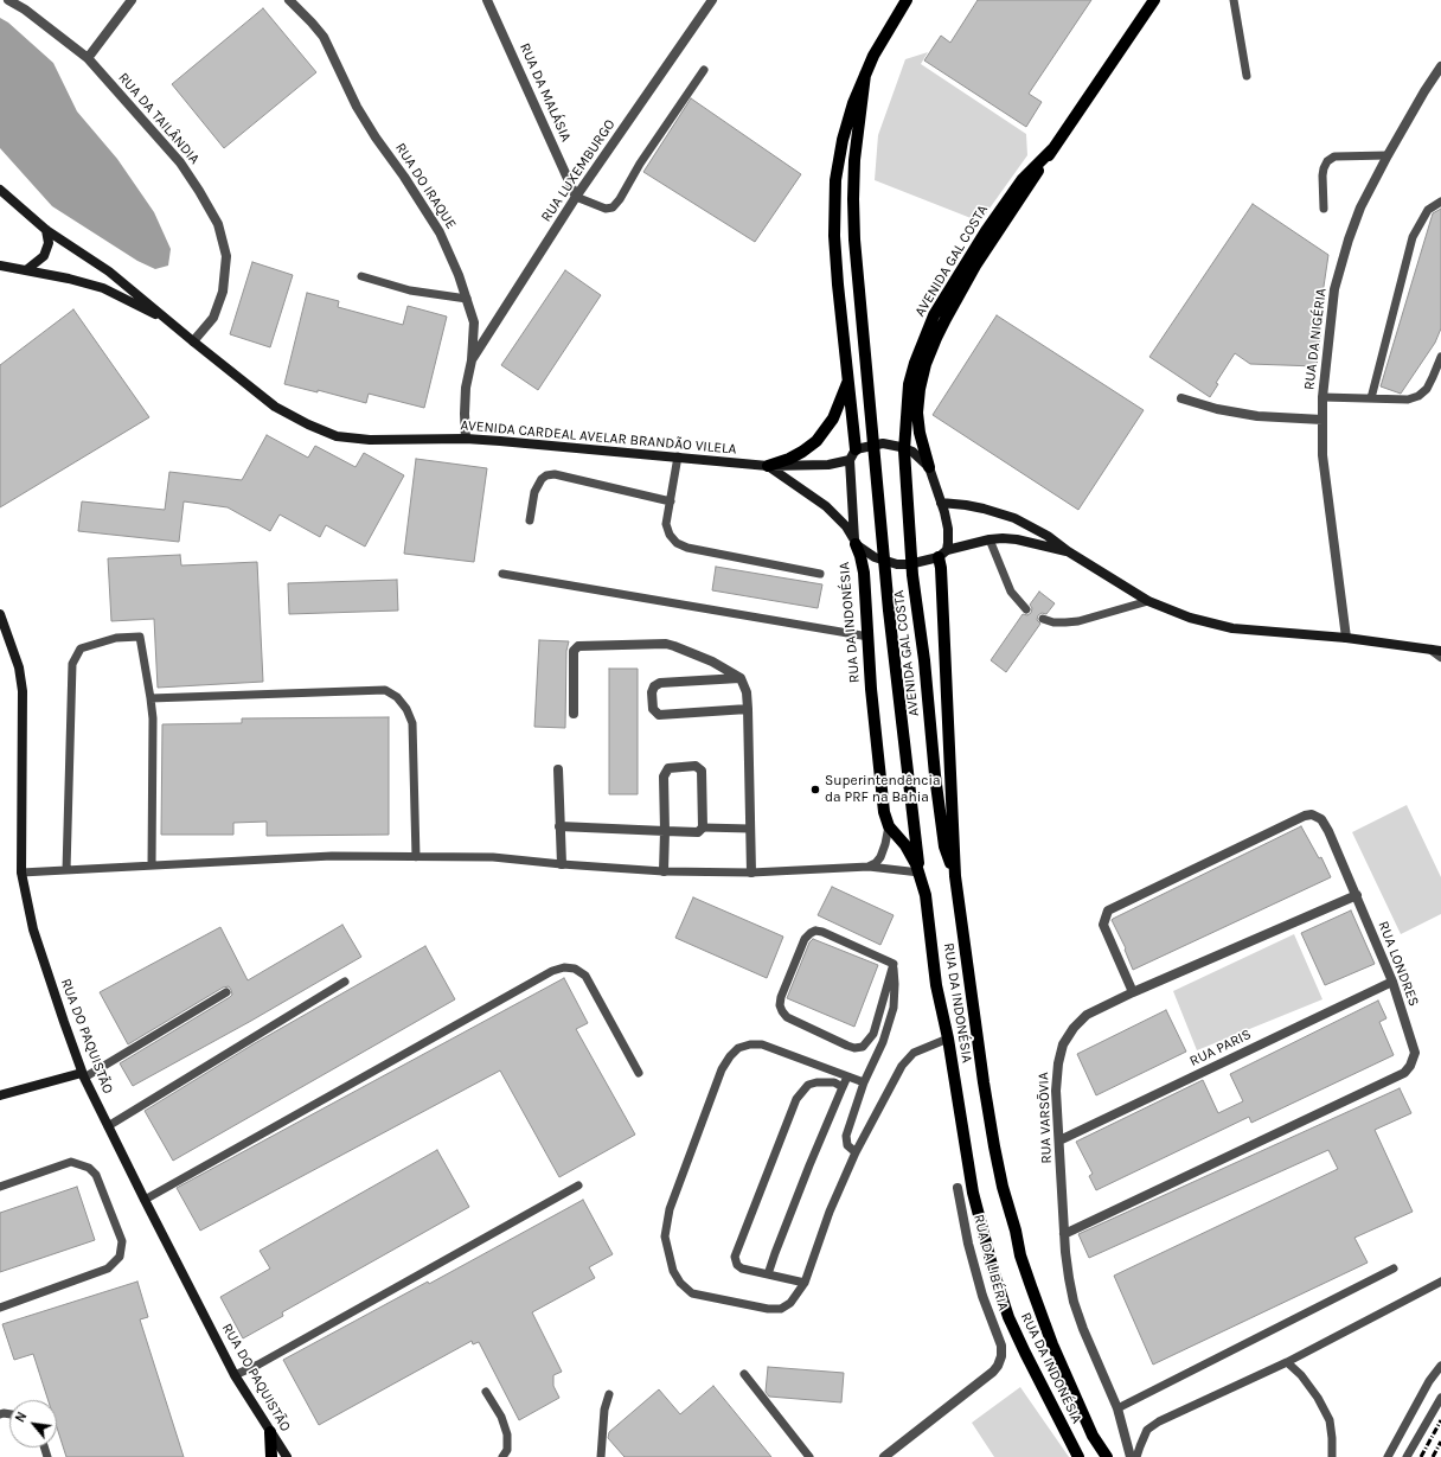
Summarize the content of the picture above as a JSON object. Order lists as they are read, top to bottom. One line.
{"streets":{"main road":["AVENIDA GAL COSTA","AVENIDA CARDEAL AVELAR BRANDÃO VILELA","RUA DA INDONÉSIA","RUA DO PAQUISTÃO"],"street":["RUA DA MALÁSIA","RUA DA TAILÂNDIA","RUA LUXEMBURGO","RUA DO IRAQUE","RUA DA NIGÉRIA","RUA LONDRES","RUA PARIS","RUA VARSŌVIA","RUA DA LIBÉRIA"]},"crossings":[["RUA DA MALÁSIA","RUA LUXEMBURGO"],["RUA DA TAILÂNDIA","AVENIDA CARDEAL AVELAR BRANDÃO VILELA"],["RUA LUXEMBURGO","RUA DO IRAQUE"],["RUA DO IRAQUE","AVENIDA CARDEAL AVELAR BRANDÃO VILELA"],["AVENIDA GAL COSTA","AVENIDA CARDEAL AVELAR BRANDÃO VILELA"],["AVENIDA GAL COSTA","RUA DA INDONÉSIA"],["AVENIDA CARDEAL AVELAR BRANDÃO VILELA","RUA DA INDONÉSIA"],["RUA LONDRES","RUA PARIS"],["RUA LONDRES","RUA VARSŌVIA"],["RUA PARIS","RUA VARSŌVIA"]],"places":["Superintendência da PRF na Bahia"],"north":"top left"}
